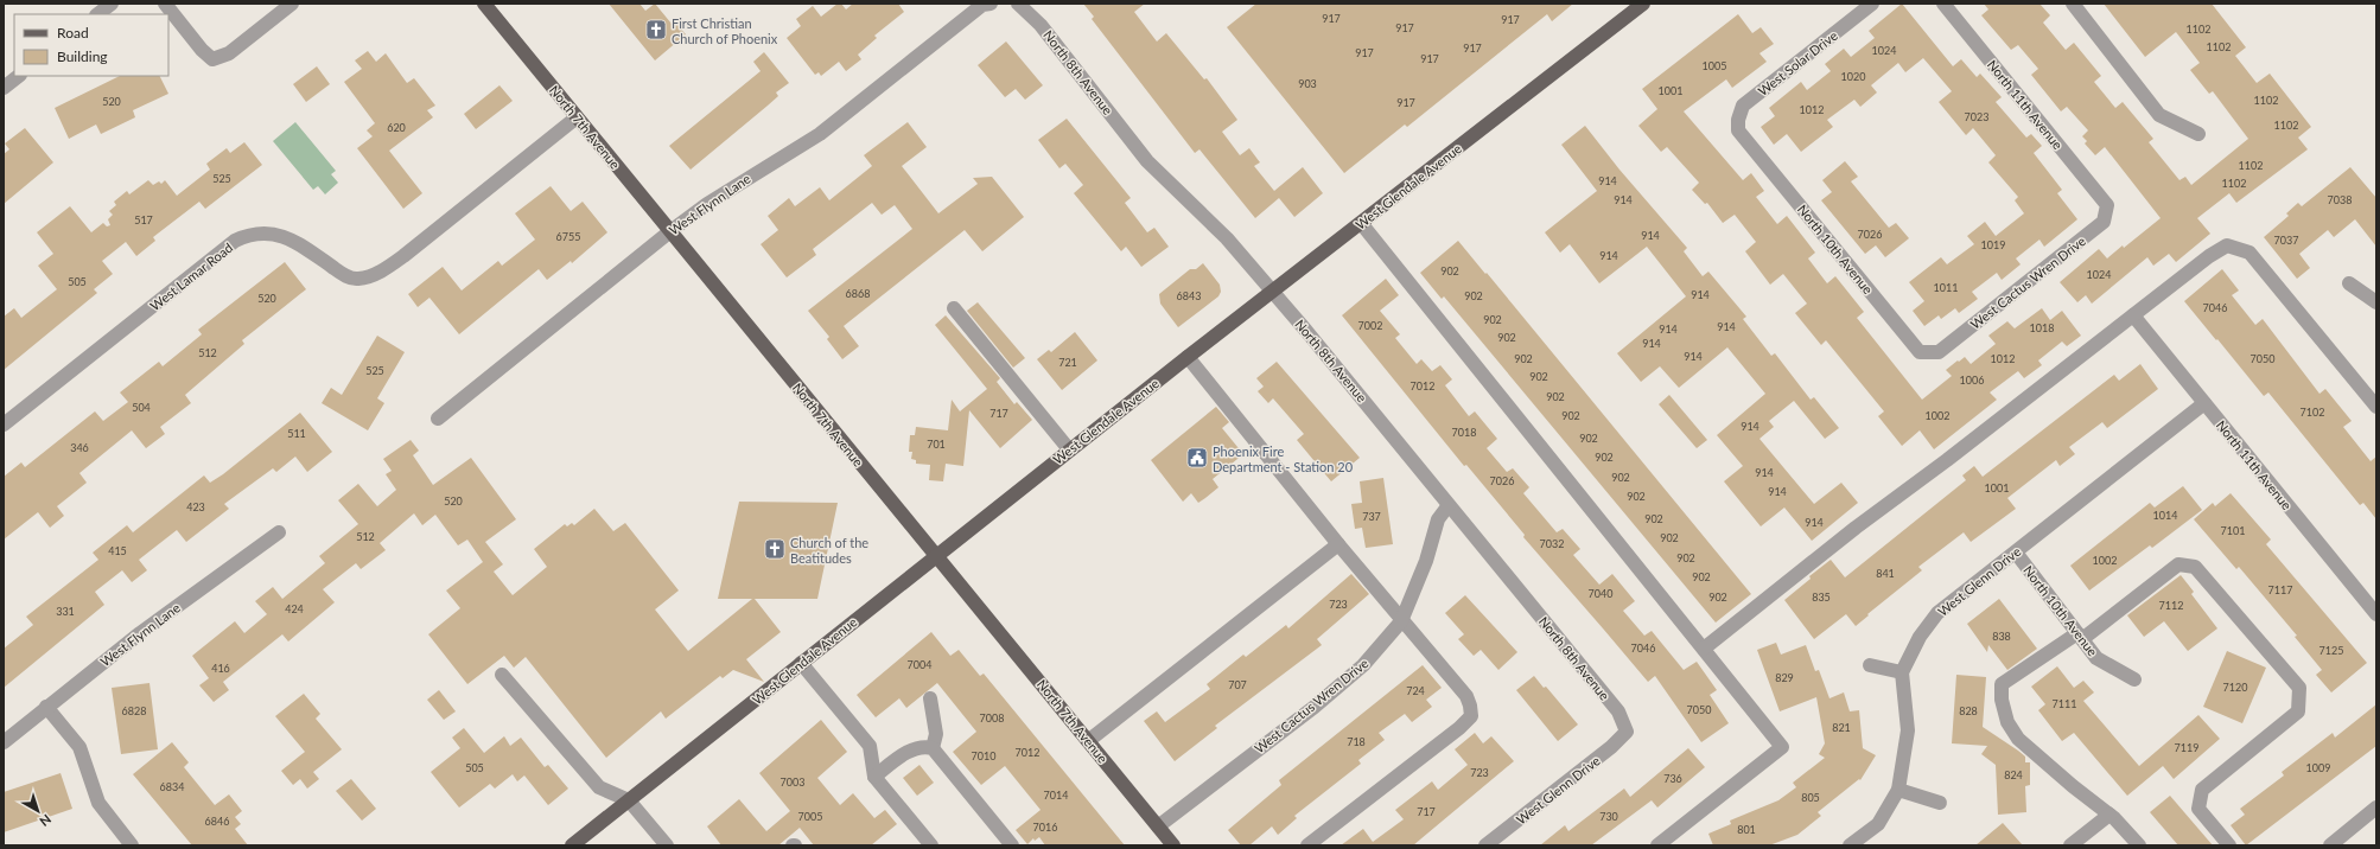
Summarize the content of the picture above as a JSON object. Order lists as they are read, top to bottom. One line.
{"streets":{"main road":["North 7th Avenue","West Glendale Avenue"],"street":["West Solar Drive","North 8th Avenue","North 11th Avenue","West Flynn Lane","North 10th Avenue","West Lamar Road","West Cactus Wren Drive","West Glenn Drive"]},"crossings":[["West Solar Drive","North 10th Avenue"],["North 8th Avenue","West Glendale Avenue"],["North 8th Avenue","West Cactus Wren Drive"],["North 8th Avenue","West Glenn Drive"],["North 11th Avenue","West Cactus Wren Drive"],["North 11th Avenue","West Glenn Drive"],["North 7th Avenue","West Glendale Avenue"],["North 7th Avenue","West Flynn Lane"],["North 7th Avenue","West Lamar Road"],["North 7th Avenue","West Cactus Wren Drive"],["North 10th Avenue","West Cactus Wren Drive"],["North 10th Avenue","West Glenn Drive"]],"places":{"church":["First Christian Church of Phoenix","Church of the Beatitudes"],"public building":["Phoenix Fire Department - Station 20"]},"house_numbers":["917","917","917","1102","1102","917","1024","917","917","1005","1020","903","1001","1102","520","917","1012","7023","1102","620","1102","525","914","1102","914","7038","517","7026","914","6755","7037","1019","914","902","1024","505","1011","6868","914","6843","902","520","7046","902","7002","914","1018","914","902","914","512","914","902","1012","7050","721","525","902","1006","7012","902","504","7102","717","902","1002","914","7018","511","902","701","346","902","914","902","7026","1001","914","902","520","423","1014","737","902","914","7101","512","902","7032","415","902","1002","841","902","7117","7040","902","835","723","7112","424","331","838","7046","7125","7004","416","829","707","7120","724","7111","7050","6828","828","7008","821","718","7119","7012","7010","505","1009","723","824","736","7003","6834","7014","805","717","7005","730","6846","7016","801"],"legend":["Road","Building"],"north":"bottom right"}
